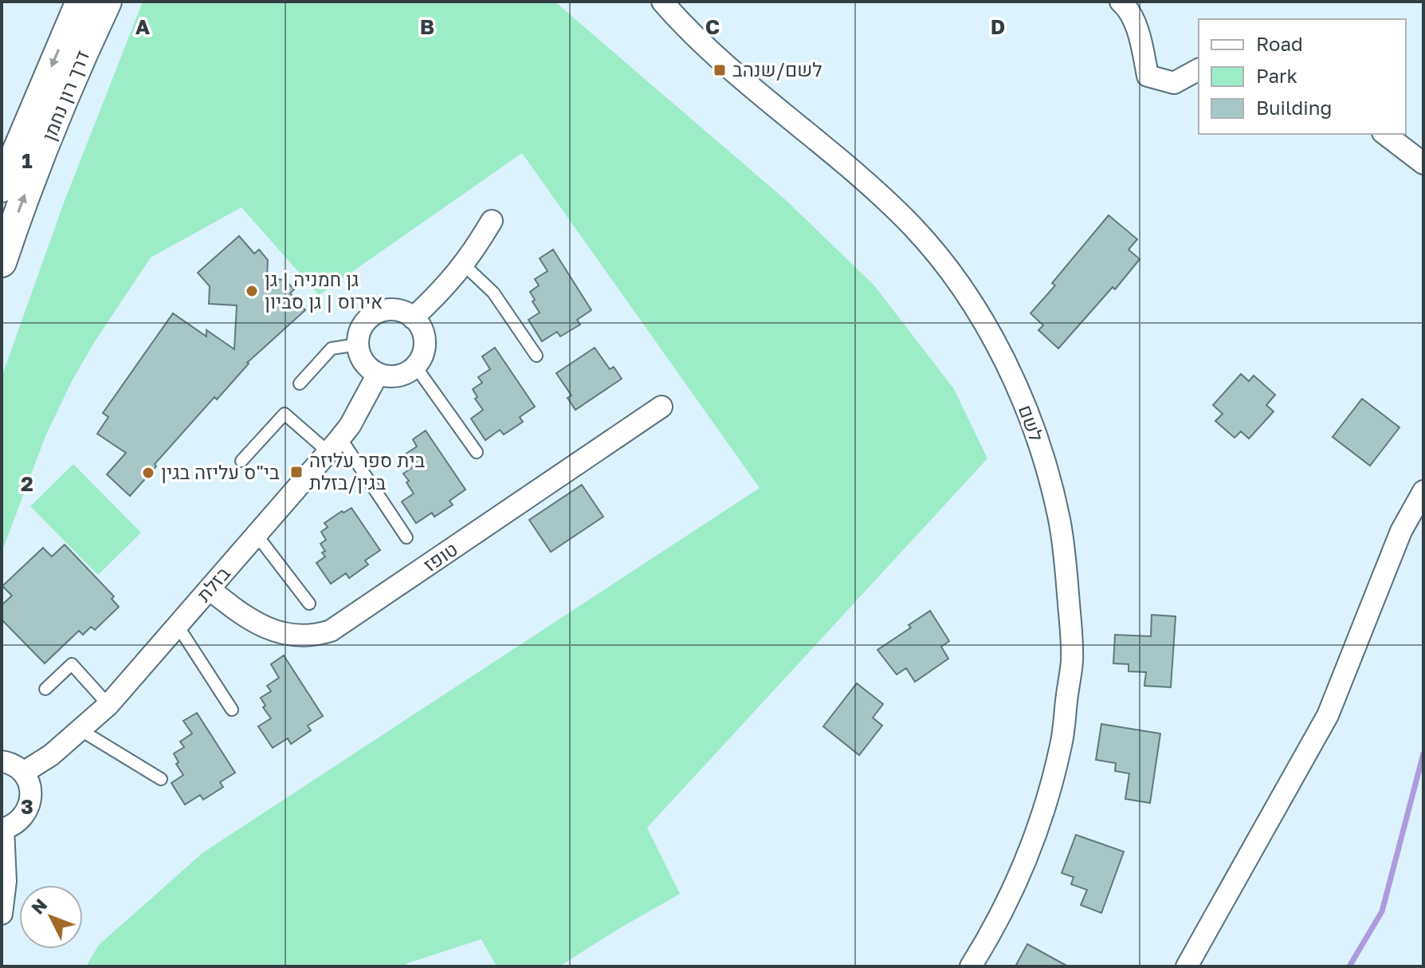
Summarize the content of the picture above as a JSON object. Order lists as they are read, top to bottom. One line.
{"streets":{"main road":["דרך רון נחמן"],"street":["לשם","טופז","בזלת"]},"crossings":[["טופז","בזלת"]],"places":{"transit":["לשם/שנהב","בית ספר עליזה בגין/בזלת"],"other":["גן חמניה | גן אירוס | גן סביון","בי\"ס עליזה בגין"]},"legend":["Road","Park","Building"],"north":"top left","grid":{"columns":["A","B","C","D"],"rows":["1","2","3"]}}
